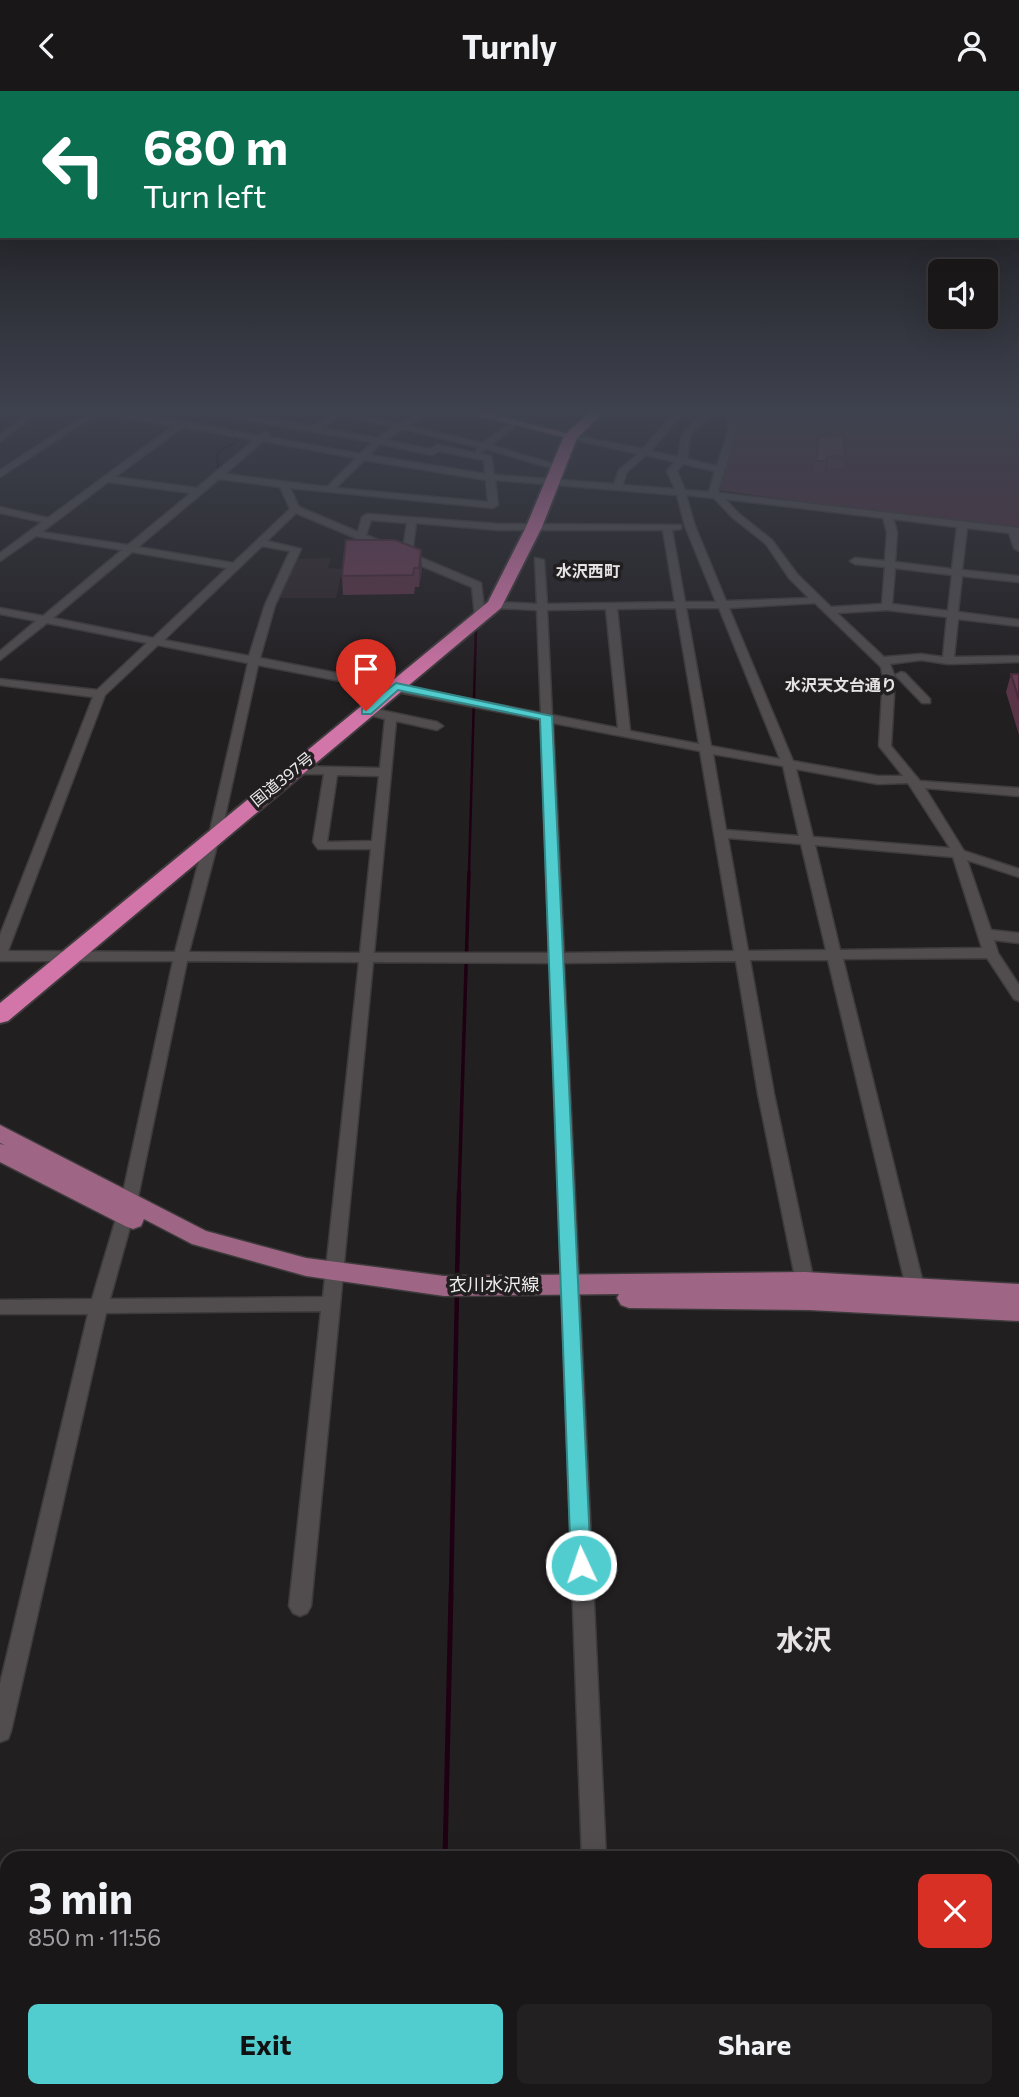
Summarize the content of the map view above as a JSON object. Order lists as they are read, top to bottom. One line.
{"streets":{"highway":["国道397号"],"main road":["衣川水沢線"]},"districts":["水沢西町","水沢天文台通り","水沢"],"page":{"header":"Turnly","turn":["680 m","Turn left"],"heading":["3 min","850 m · 11:56"],"buttons":["Exit","Share"]}}
